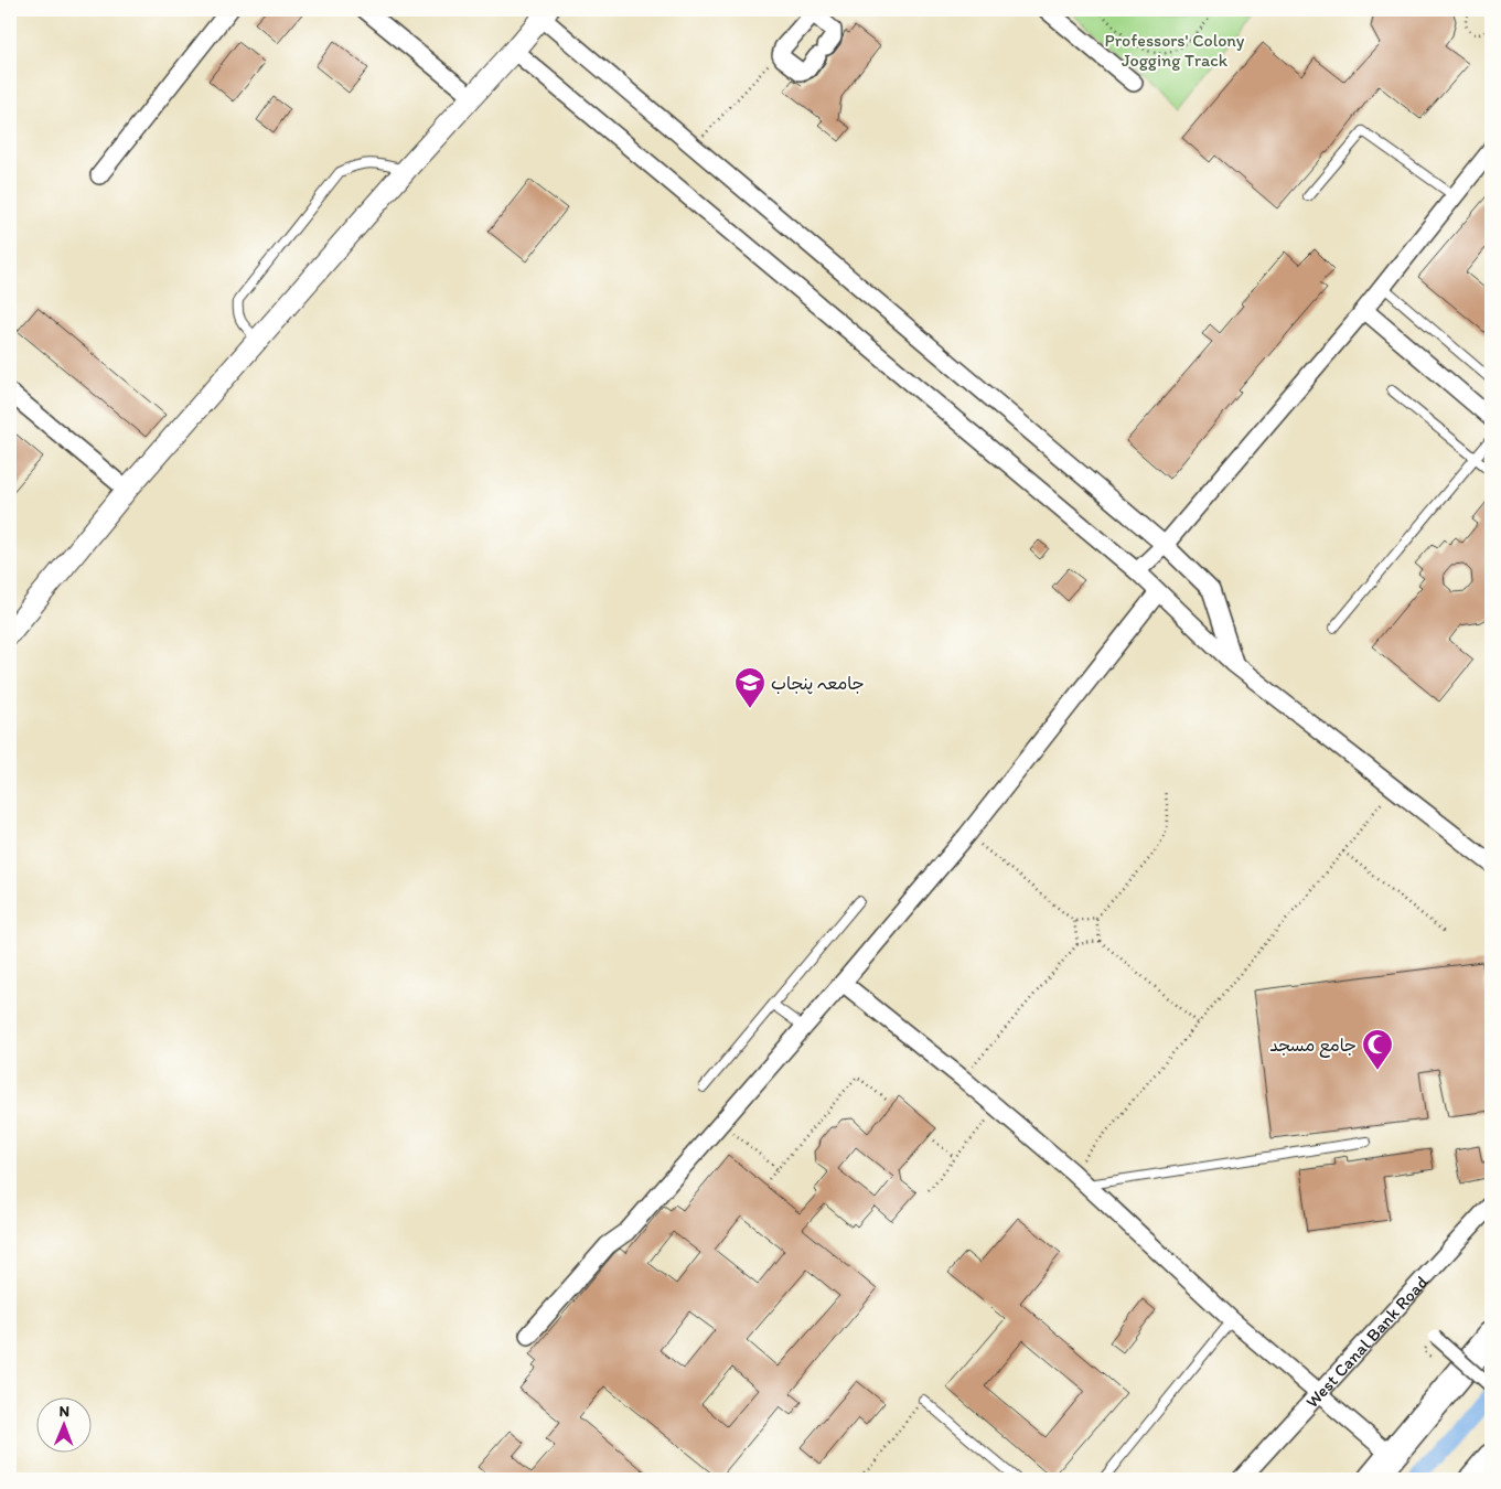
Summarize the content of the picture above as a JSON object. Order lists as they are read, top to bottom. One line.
{"streets":{"street":["West Canal Bank Road"]},"parks":["Professors' Colony Jogging Track"],"places":{"school or university":["جامعہ پنجاب"],"mosque":["جامع مسجد"]},"north":"top"}
